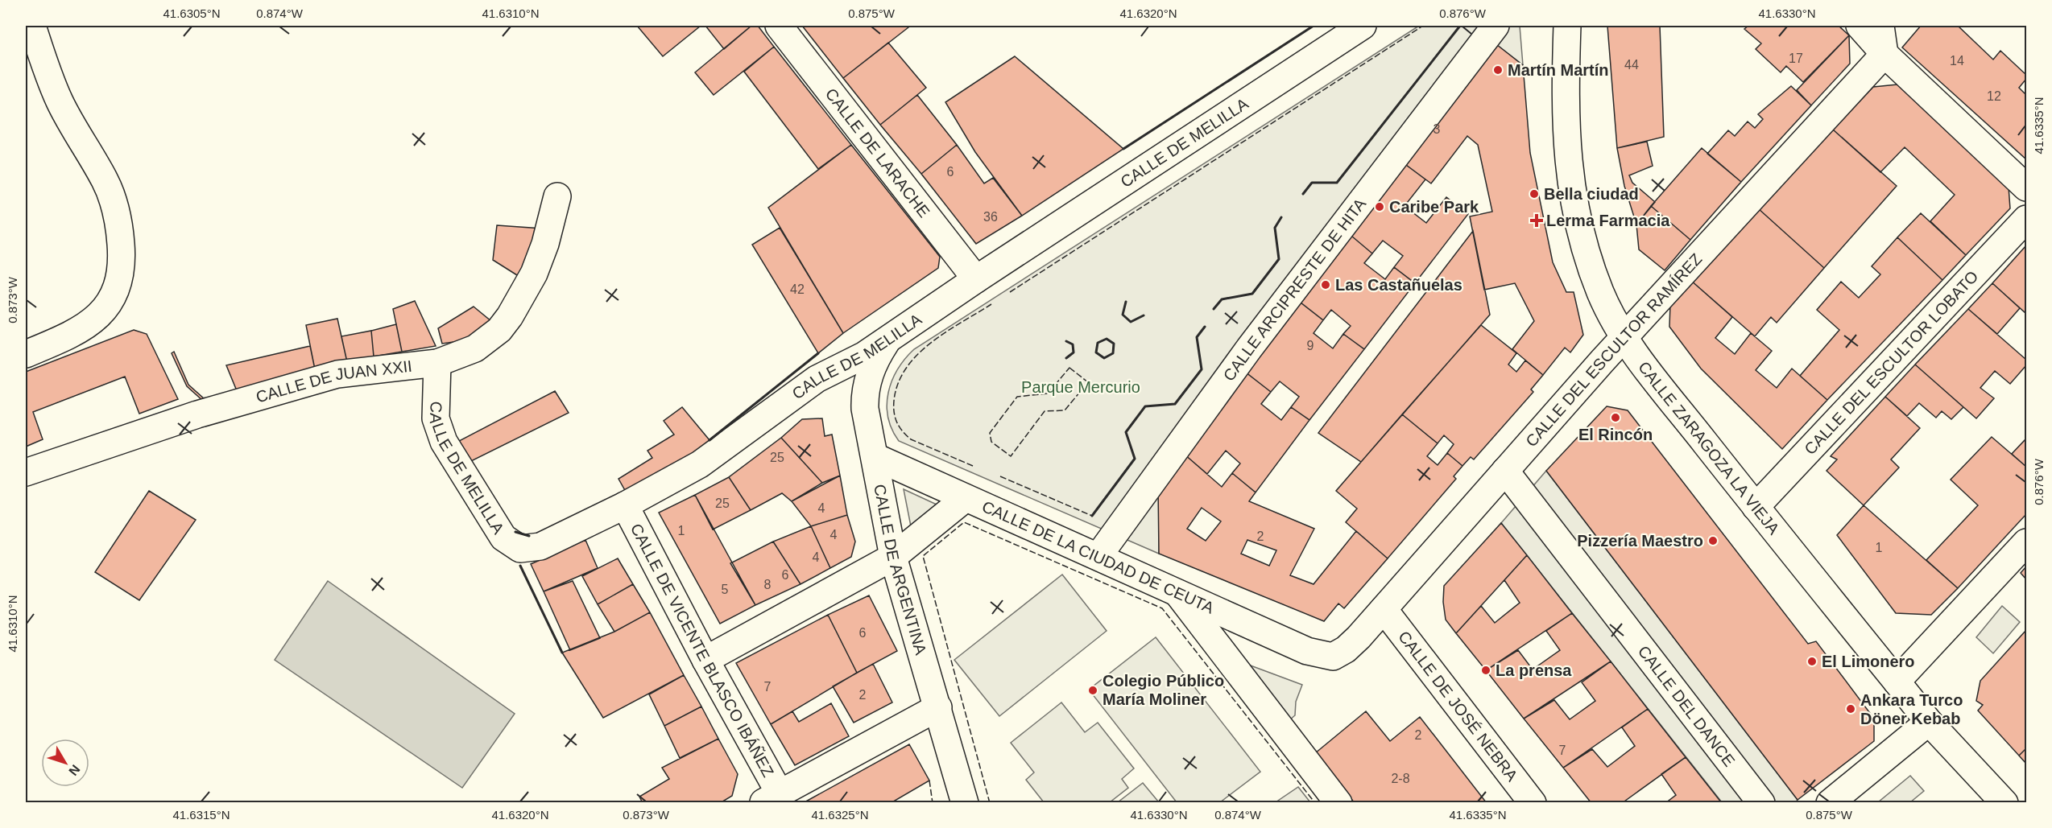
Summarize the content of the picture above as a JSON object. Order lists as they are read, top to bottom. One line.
{"streets":{"street":["CALLE DE MELILLA","CALLE DE LARACHE","CALLE ARCIPRESTE DE HITA","CALLE DEL ESCULTOR RAMÍREZ","CALLE DEL ESCULTOR LOBATO","CALLE DE JUAN XXII","CALLE ZARAGOZA LA VIEJA","CALLE DE LA CIUDAD DE CEUTA","CALLE DE ARGENTINA","CALLE DE VICENTE BLASCO IBÁÑEZ","CALLE DE JOSÉ NEBRA","CALLE DEL DANCE"]},"crossings":[["CALLE DE MELILLA","CALLE DE LARACHE"],["CALLE DE MELILLA","CALLE DE JUAN XXII"],["CALLE DE MELILLA","CALLE DE ARGENTINA"],["CALLE DE MELILLA","CALLE DE VICENTE BLASCO IBÁÑEZ"],["CALLE ARCIPRESTE DE HITA","CALLE DE LA CIUDAD DE CEUTA"],["CALLE DEL ESCULTOR RAMÍREZ","CALLE ZARAGOZA LA VIEJA"],["CALLE DEL ESCULTOR RAMÍREZ","CALLE DE LA CIUDAD DE CEUTA"],["CALLE DEL ESCULTOR RAMÍREZ","CALLE DE JOSÉ NEBRA"],["CALLE DEL ESCULTOR RAMÍREZ","CALLE DEL DANCE"],["CALLE DEL ESCULTOR LOBATO","CALLE ZARAGOZA LA VIEJA"],["CALLE DE LA CIUDAD DE CEUTA","CALLE DE ARGENTINA"]],"parks":["Parque Mercurio"],"places":{"other":["Martín Martín","Bella ciudad","Caribe Park","Las Castañuelas","El Rincón","Pizzería Maestro","El Limonero","La prensa","Colegio Público María Moliner","Ankara Turco Döner Kebab"],"health":["Lerma Farmacia"]},"house_numbers":["17","14","44","12","3","6","36","42","9","25","25","4","1","4","2","1","4","6","8","5","6","7","2","2","7","2-8"],"north":"bottom right","coordinates":["41.6305°N","0.874°W","41.6310°N","0.875°W","41.6320°N","0.876°W","41.6330°N","41.6335°N","0.873°W","41.6315°N","41.6325°N"]}
